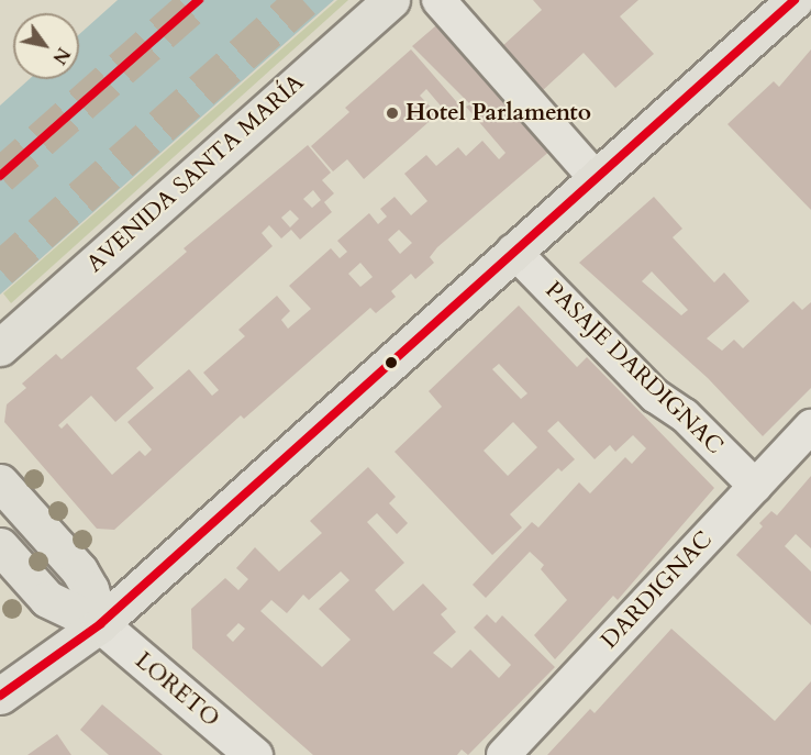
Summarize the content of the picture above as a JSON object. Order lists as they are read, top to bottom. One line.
{"streets":{"main road":["AVENIDA SANTA MARÍA","LORETO"],"street":["PASAJE DARDIGNAC","DARDIGNAC"]},"crossings":[["PASAJE DARDIGNAC","DARDIGNAC"]],"places":["Hotel Parlamento"],"north":"bottom right"}
